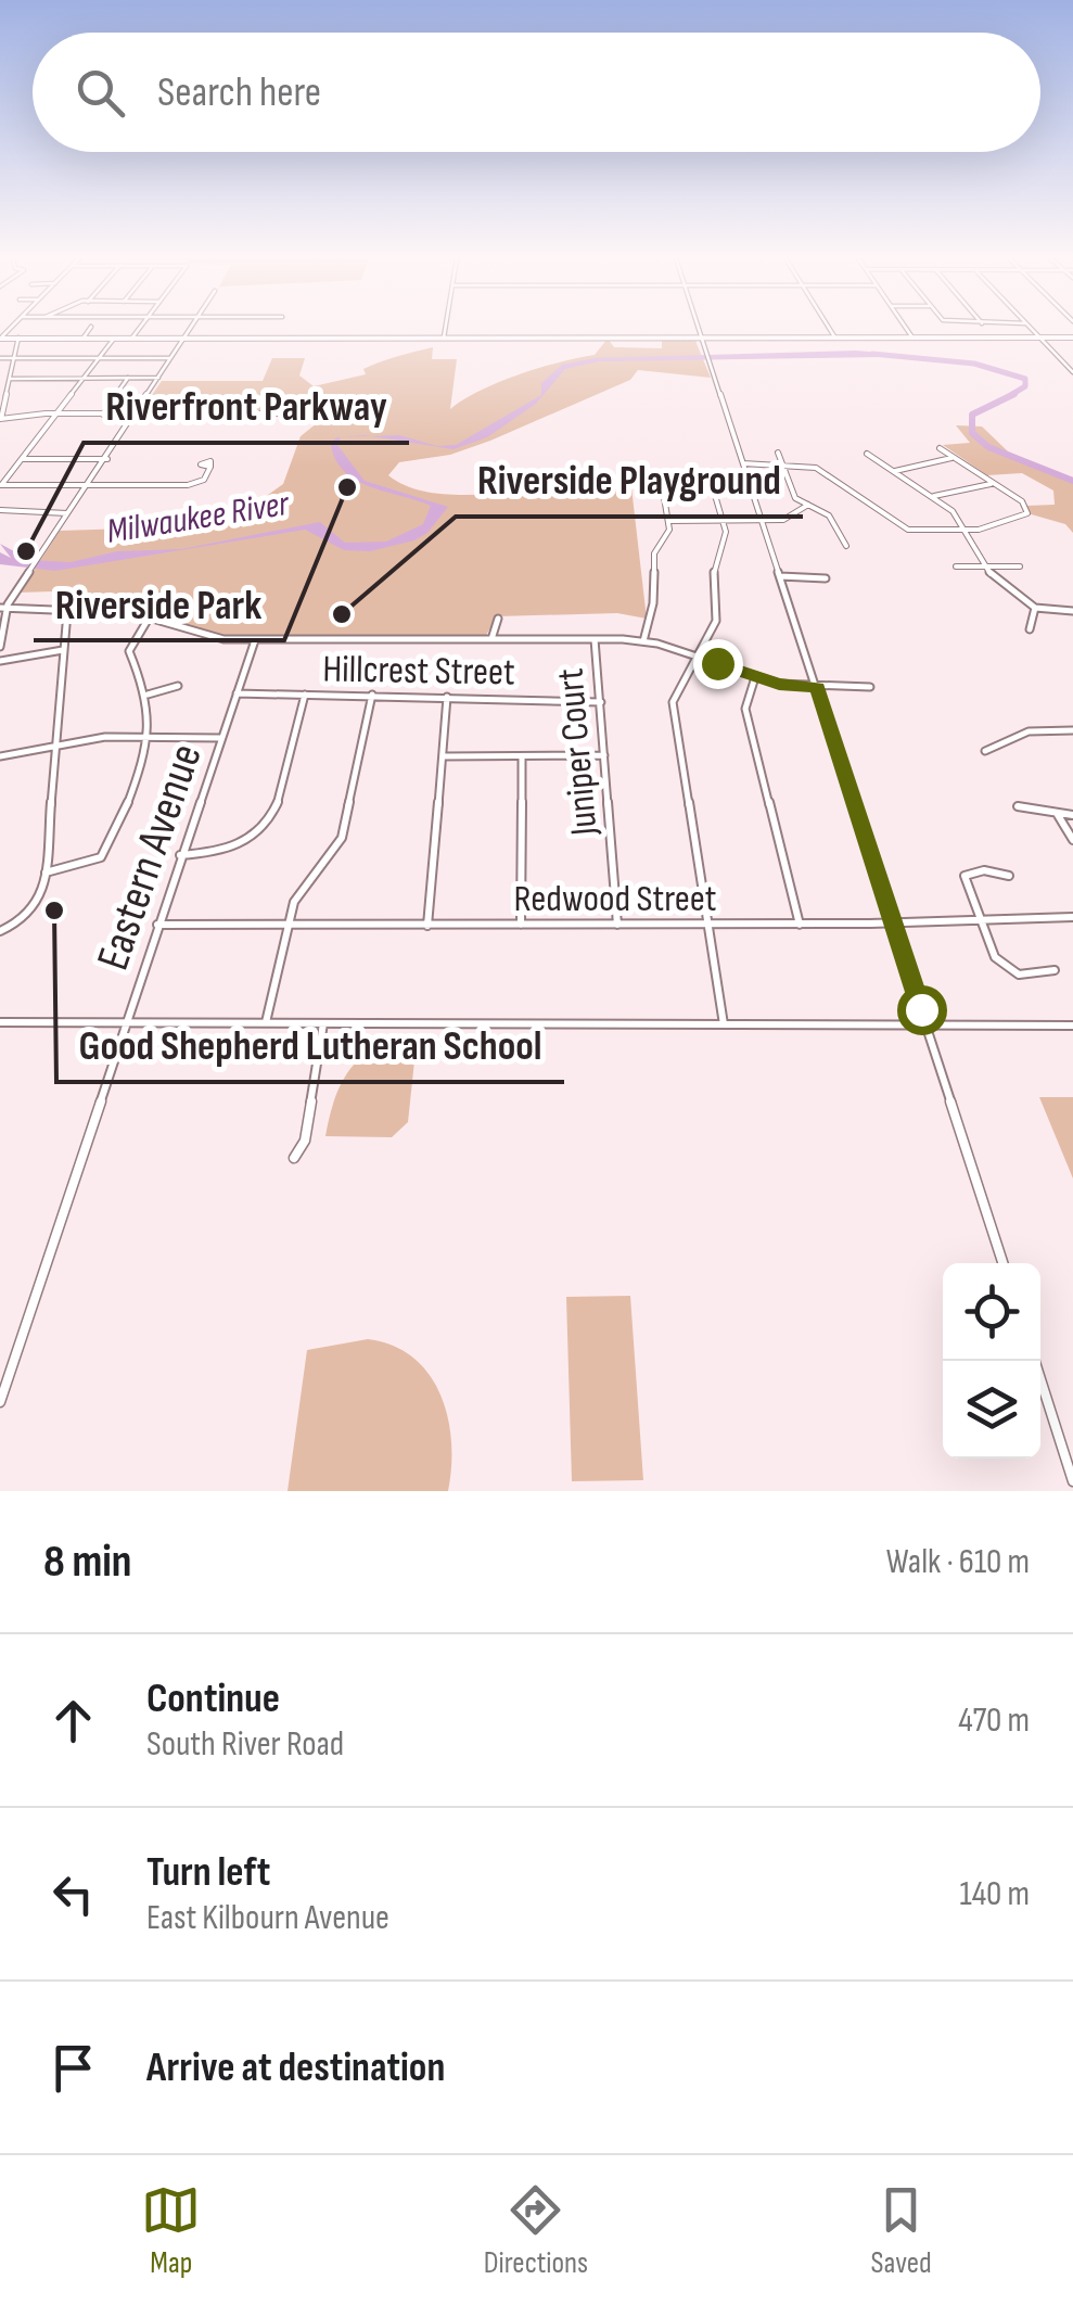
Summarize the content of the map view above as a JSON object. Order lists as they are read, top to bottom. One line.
{"streets":{"street":["Hillcrest Street","Juniper Court","Eastern Avenue","Redwood Street"]},"crossings":[["Hillcrest Street","Juniper Court"],["Hillcrest Street","Eastern Avenue"],["Juniper Court","Redwood Street"],["Eastern Avenue","Redwood Street"]],"water":["Milwaukee River"],"places":["Riverside Park","Riverfront Parkway","Riverside Playground","Good Shepherd Lutheran School"],"page":{"search":"Search here","heading":["8 min","Walk · 610 m"],"list":[["Continue","South River Road","470 m"],["Turn left","East Kilbourn Avenue","140 m"],"Arrive at destination"],"nav":["Map","Directions","Saved"]}}
